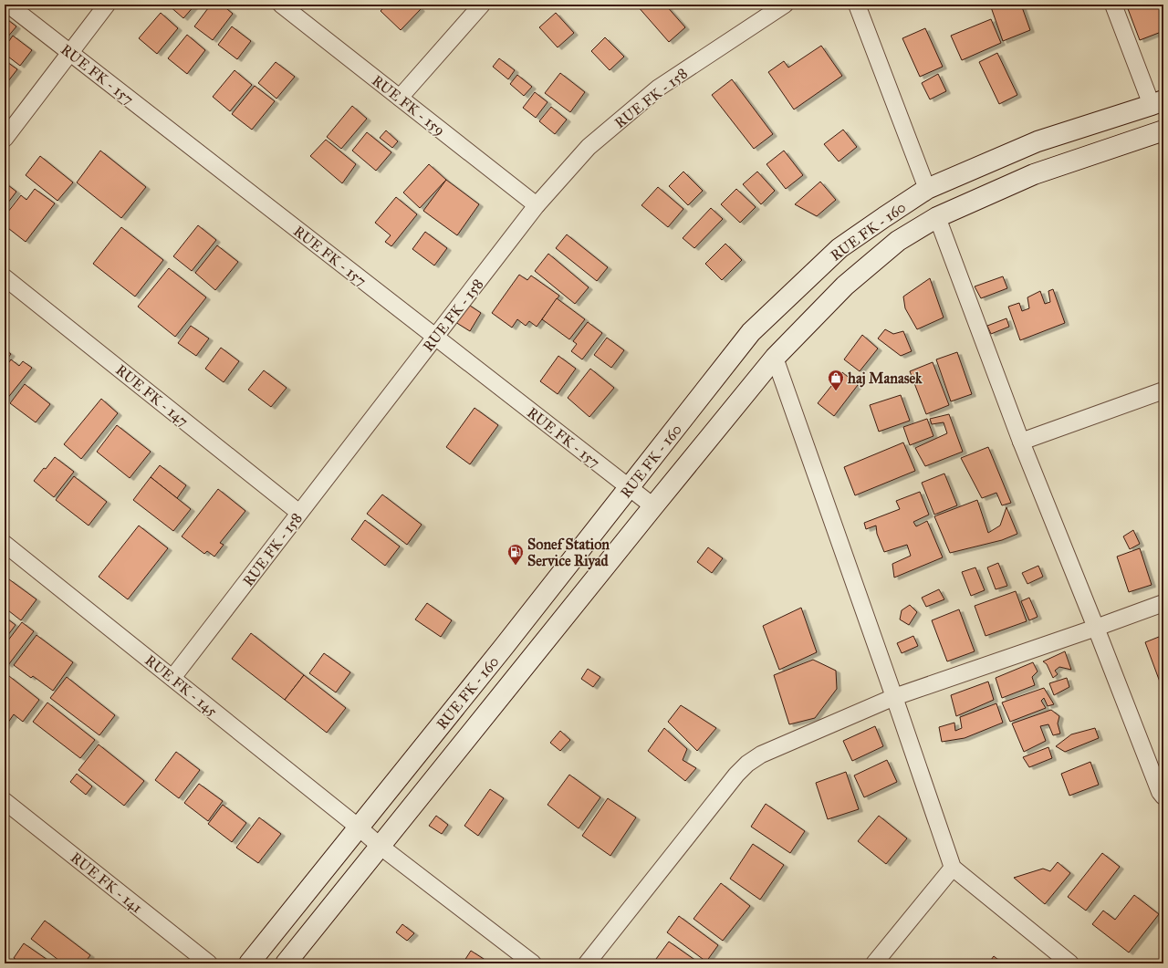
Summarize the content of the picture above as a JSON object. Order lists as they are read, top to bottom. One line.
{"streets":{"main road":["RUE FK - 160"],"street":["RUE FK - 157","RUE FK - 158","RUE FK - 159","RUE FK - 147","RUE FK - 145","RUE FK - 141"]},"crossings":[["RUE FK - 157","RUE FK - 158"],["RUE FK - 157","RUE FK - 160"],["RUE FK - 158","RUE FK - 159"],["RUE FK - 158","RUE FK - 147"],["RUE FK - 158","RUE FK - 145"],["RUE FK - 160","RUE FK - 145"]],"places":{"shop":["haj Manasek"],"fuel station":["Sonef Station Service Riyad"]}}
